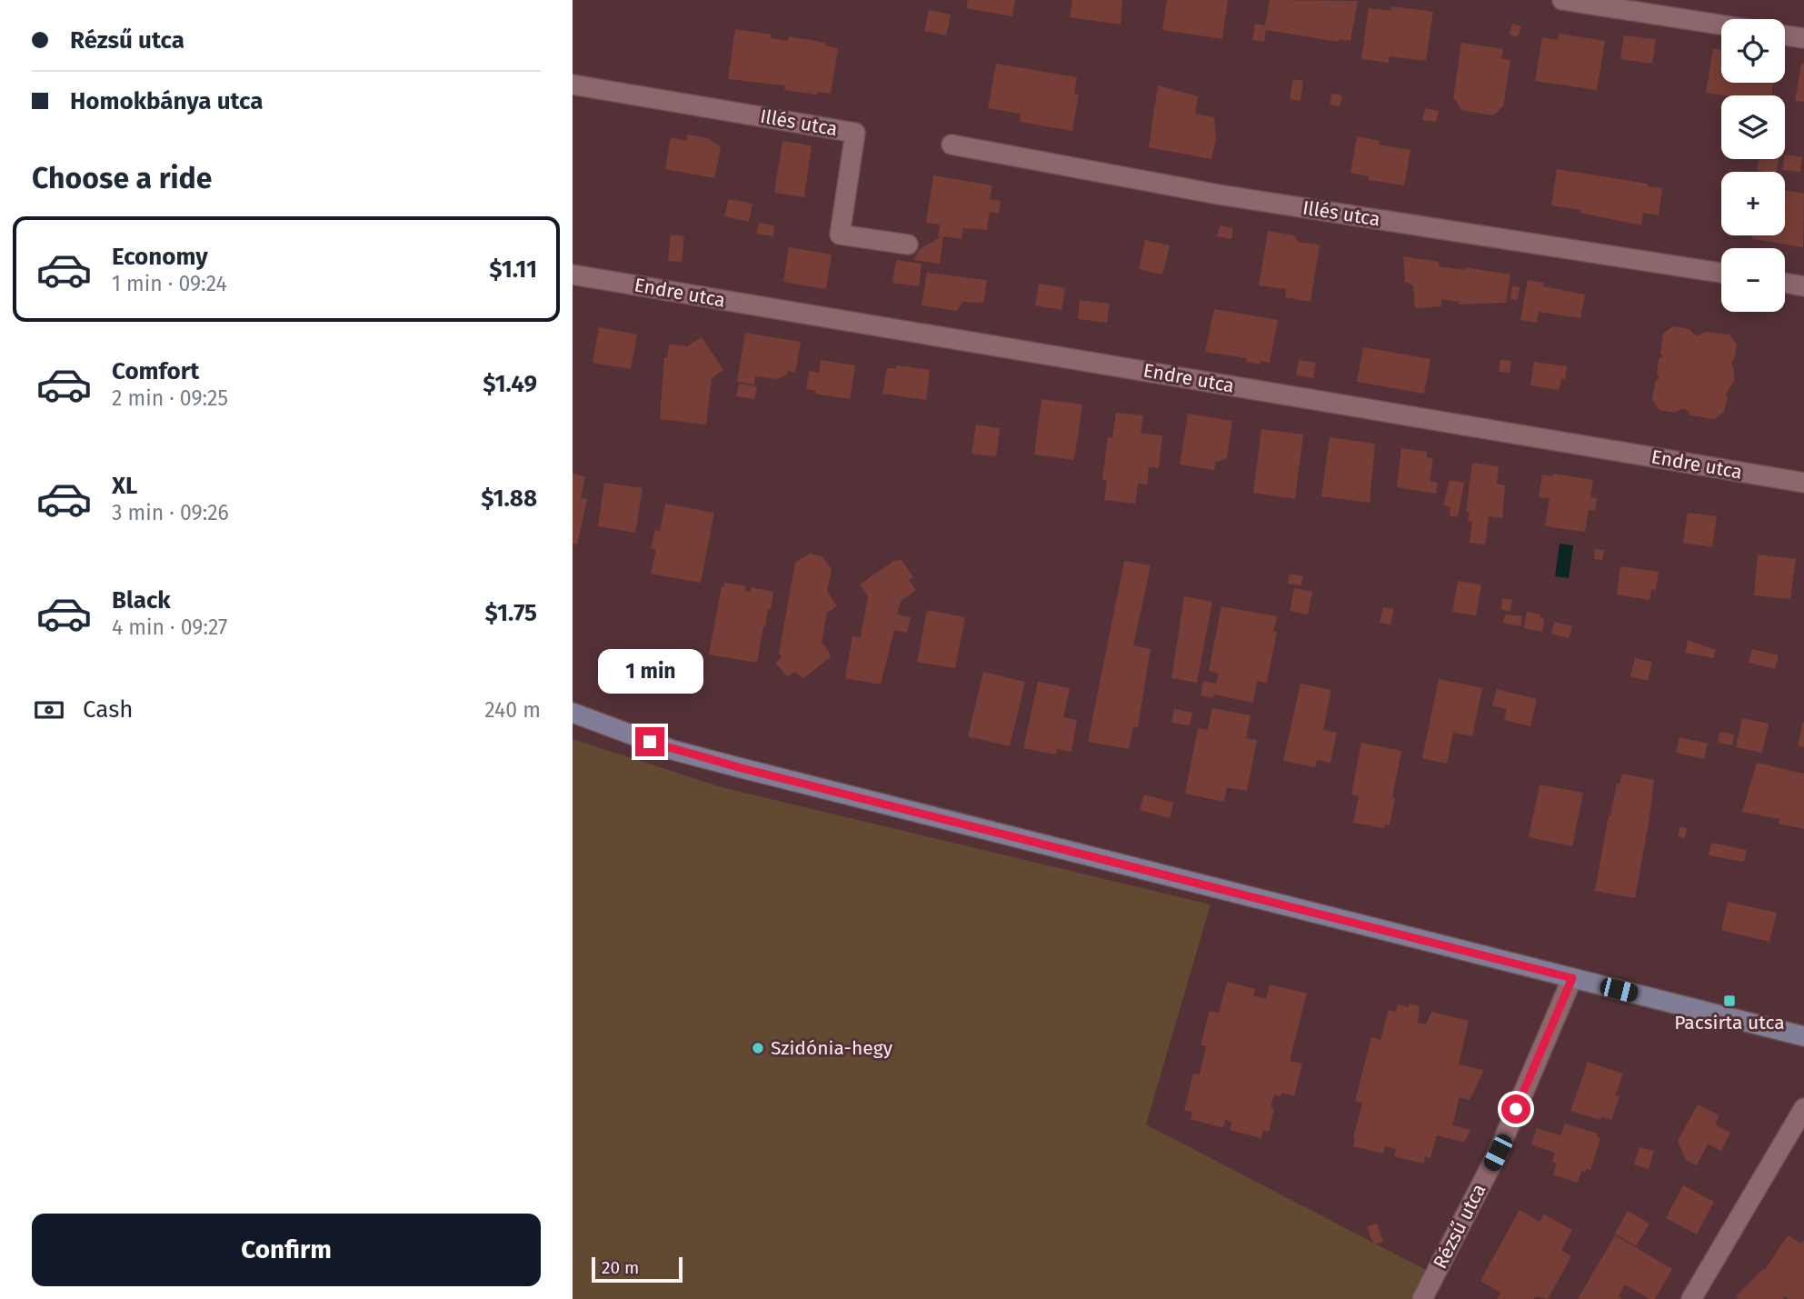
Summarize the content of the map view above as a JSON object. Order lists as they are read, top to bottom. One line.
{"streets":{"street":["Illés utca","Endre utca","Rézsű utca"]},"places":{"transit":["Pacsirta utca"],"other":["Szidónia-hegy"]},"scale_bar":"20 m","page":{"banner":["Rézsű utca","Homokbánya utca"],"map_buttons":["+","−"],"heading":"Choose a ride","list":[{"name":"Economy","note":"1 min · 09:24","value":"$1.11"},{"name":"Comfort","note":"2 min · 09:25","value":"$1.49"},{"name":"XL","note":"3 min · 09:26","value":"$1.88"},{"name":"Black","note":"4 min · 09:27","value":"$1.75"}],"bubble":"1 min","pay":["Cash","240 m"],"buttons":"Confirm","scale":"20 m"}}
